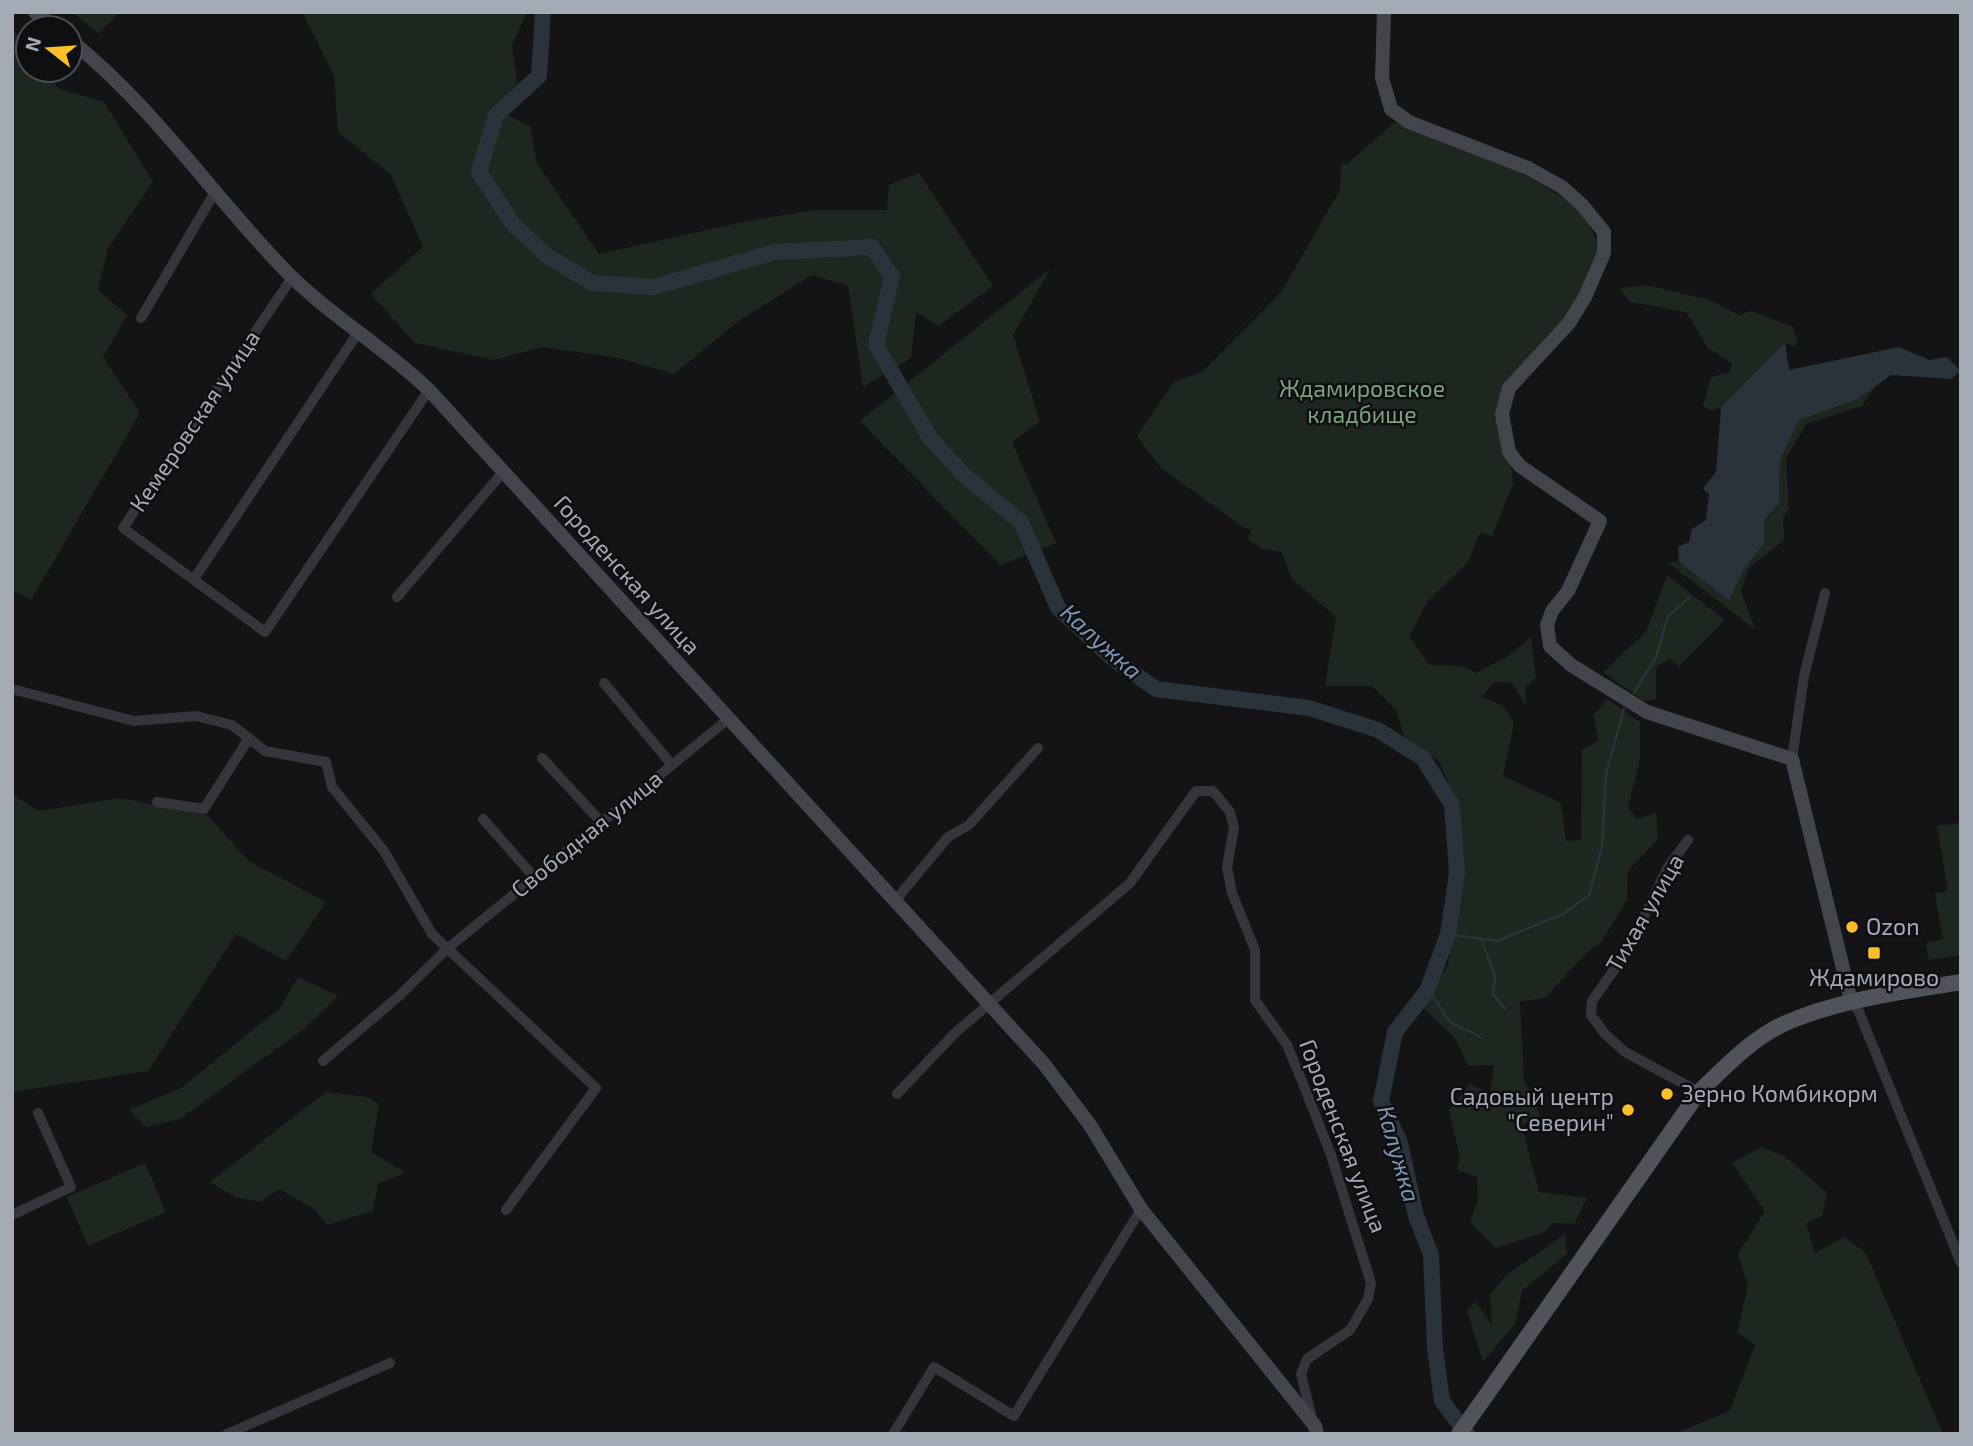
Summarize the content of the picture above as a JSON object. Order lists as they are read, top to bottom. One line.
{"streets":{"street":["Кемеровская улица","Городенская улица","Свободная улица","Тихая улица"]},"crossings":[["Кемеровская улица","Городенская улица"],["Городенская улица","Свободная улица"]],"water":["Калужка"],"parks":["Ждамировское кладбище"],"places":{"other":["Ozon","Зерно Комбикорм","Садовый центр \"Северин\""],"transit":["Ждамирово"]},"north":"left"}
